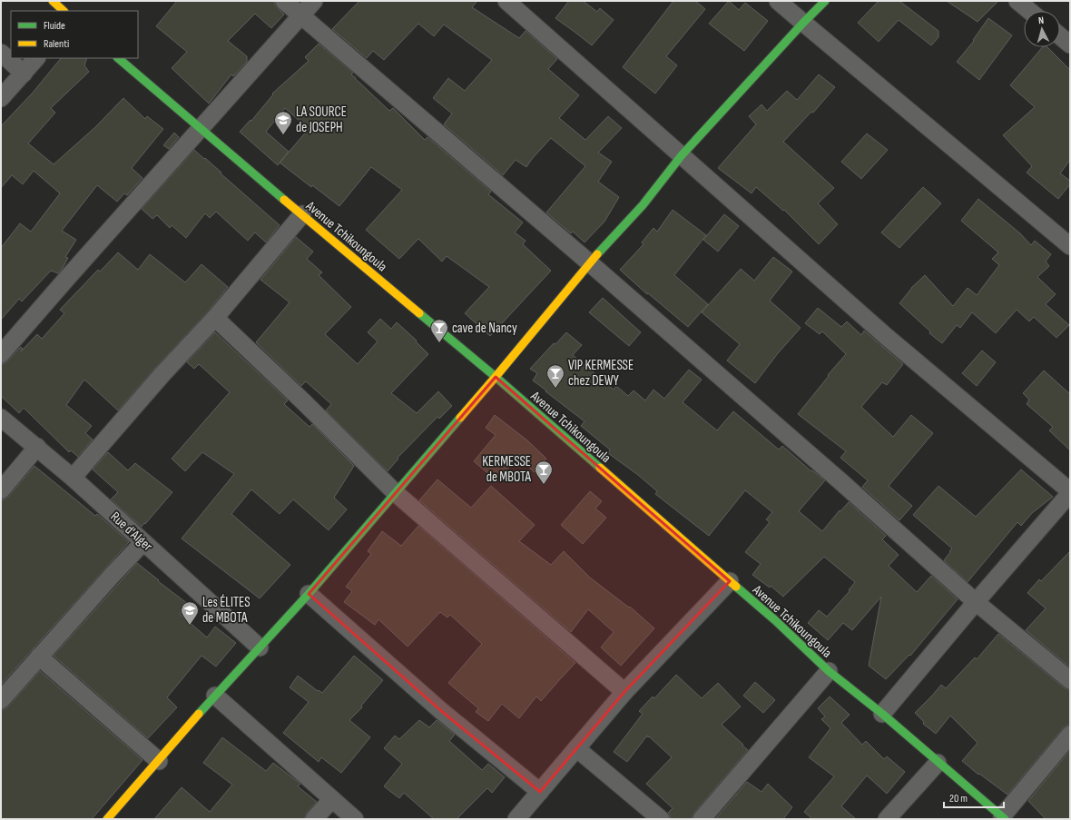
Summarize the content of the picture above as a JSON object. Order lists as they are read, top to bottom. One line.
{"streets":{"street":["Avenue Tchikoungoula","Rue d'Alger"]},"places":{"school or university":["LA SOURCE de JOSEPH","Les ÉLITES de MBOTA"],"bar":["cave de Nancy","VIP KERMESSE chez DEWY","KERMESSE de MBOTA"]},"legend":["Fluide","Ralenti"],"scale_bar":"20 m","north":"top"}
